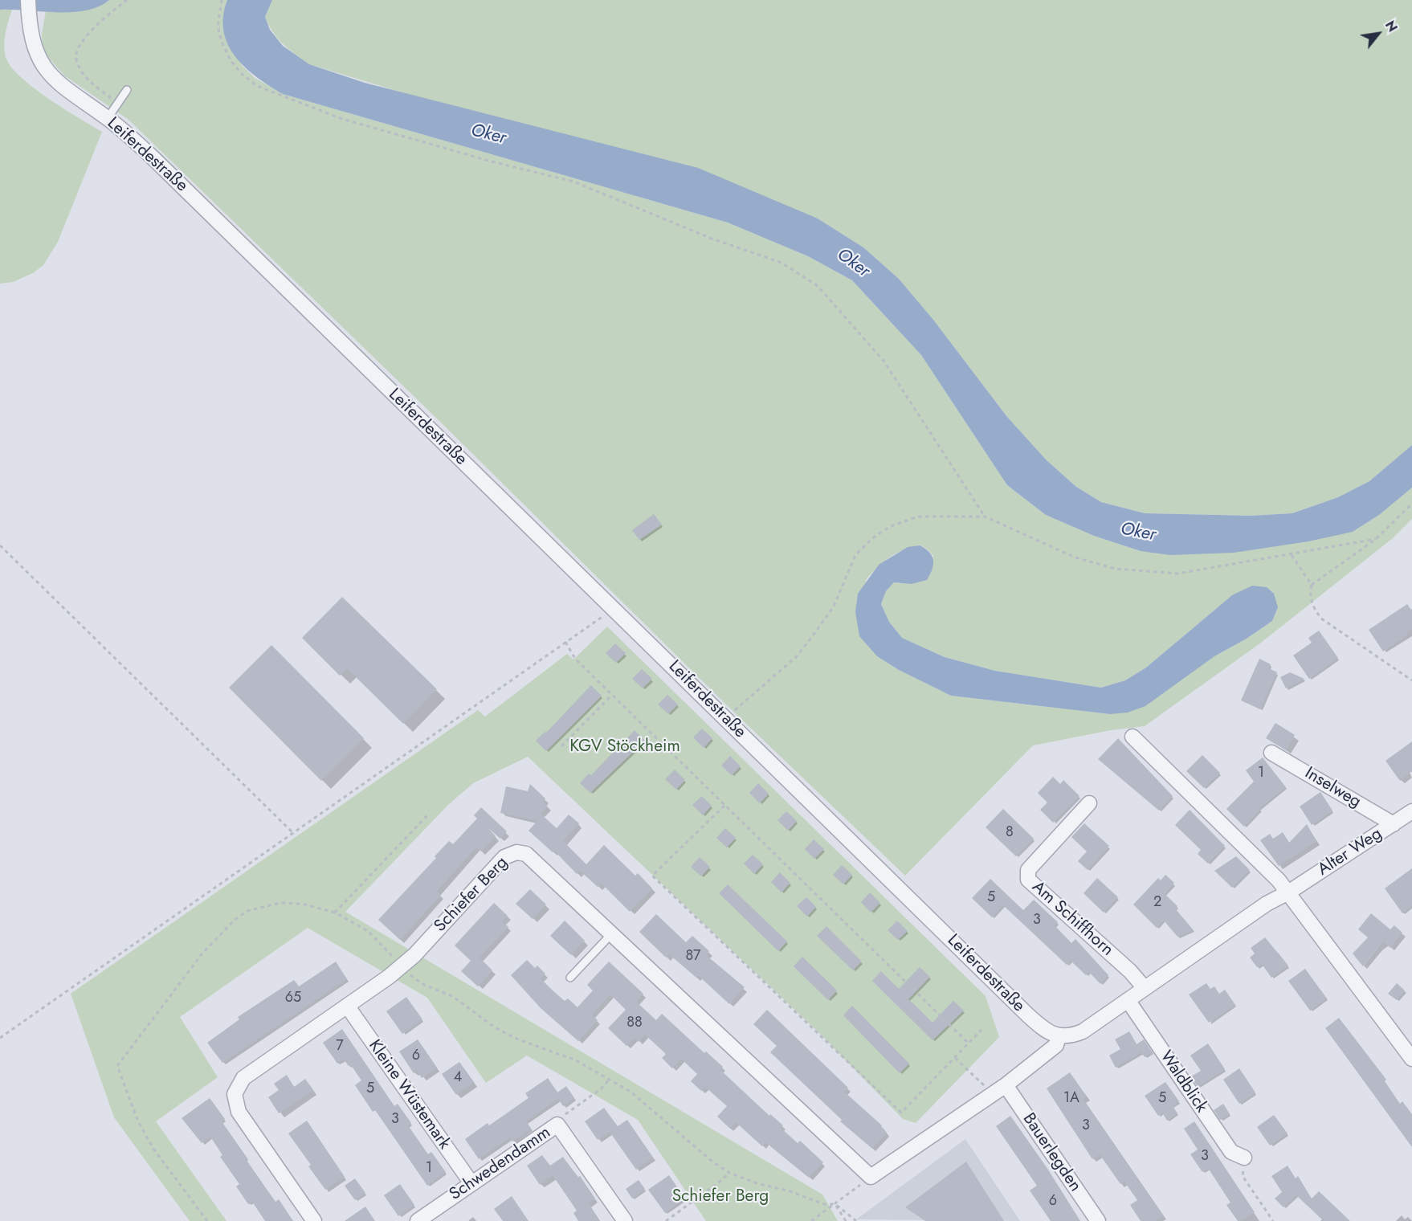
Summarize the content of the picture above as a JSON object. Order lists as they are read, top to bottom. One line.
{"streets":{"street":["Leiferdestraße","Inselweg","Alter Weg","Schiefer Berg","Am Schiffhorn","Waldblick","Kleine Wüstemark","Bauerlegden","Schwedendamm"]},"crossings":[["Inselweg","Alter Weg"],["Schiefer Berg","Kleine Wüstemark"],["Kleine Wüstemark","Schwedendamm"]],"water":["Oker"],"parks":["KGV Stöckheim","Schiefer Berg"],"house_numbers":["1","8","5","2","3","87","65","88","7","6","4","5","1A","5","3","3","3","1","6"],"north":"top right"}
